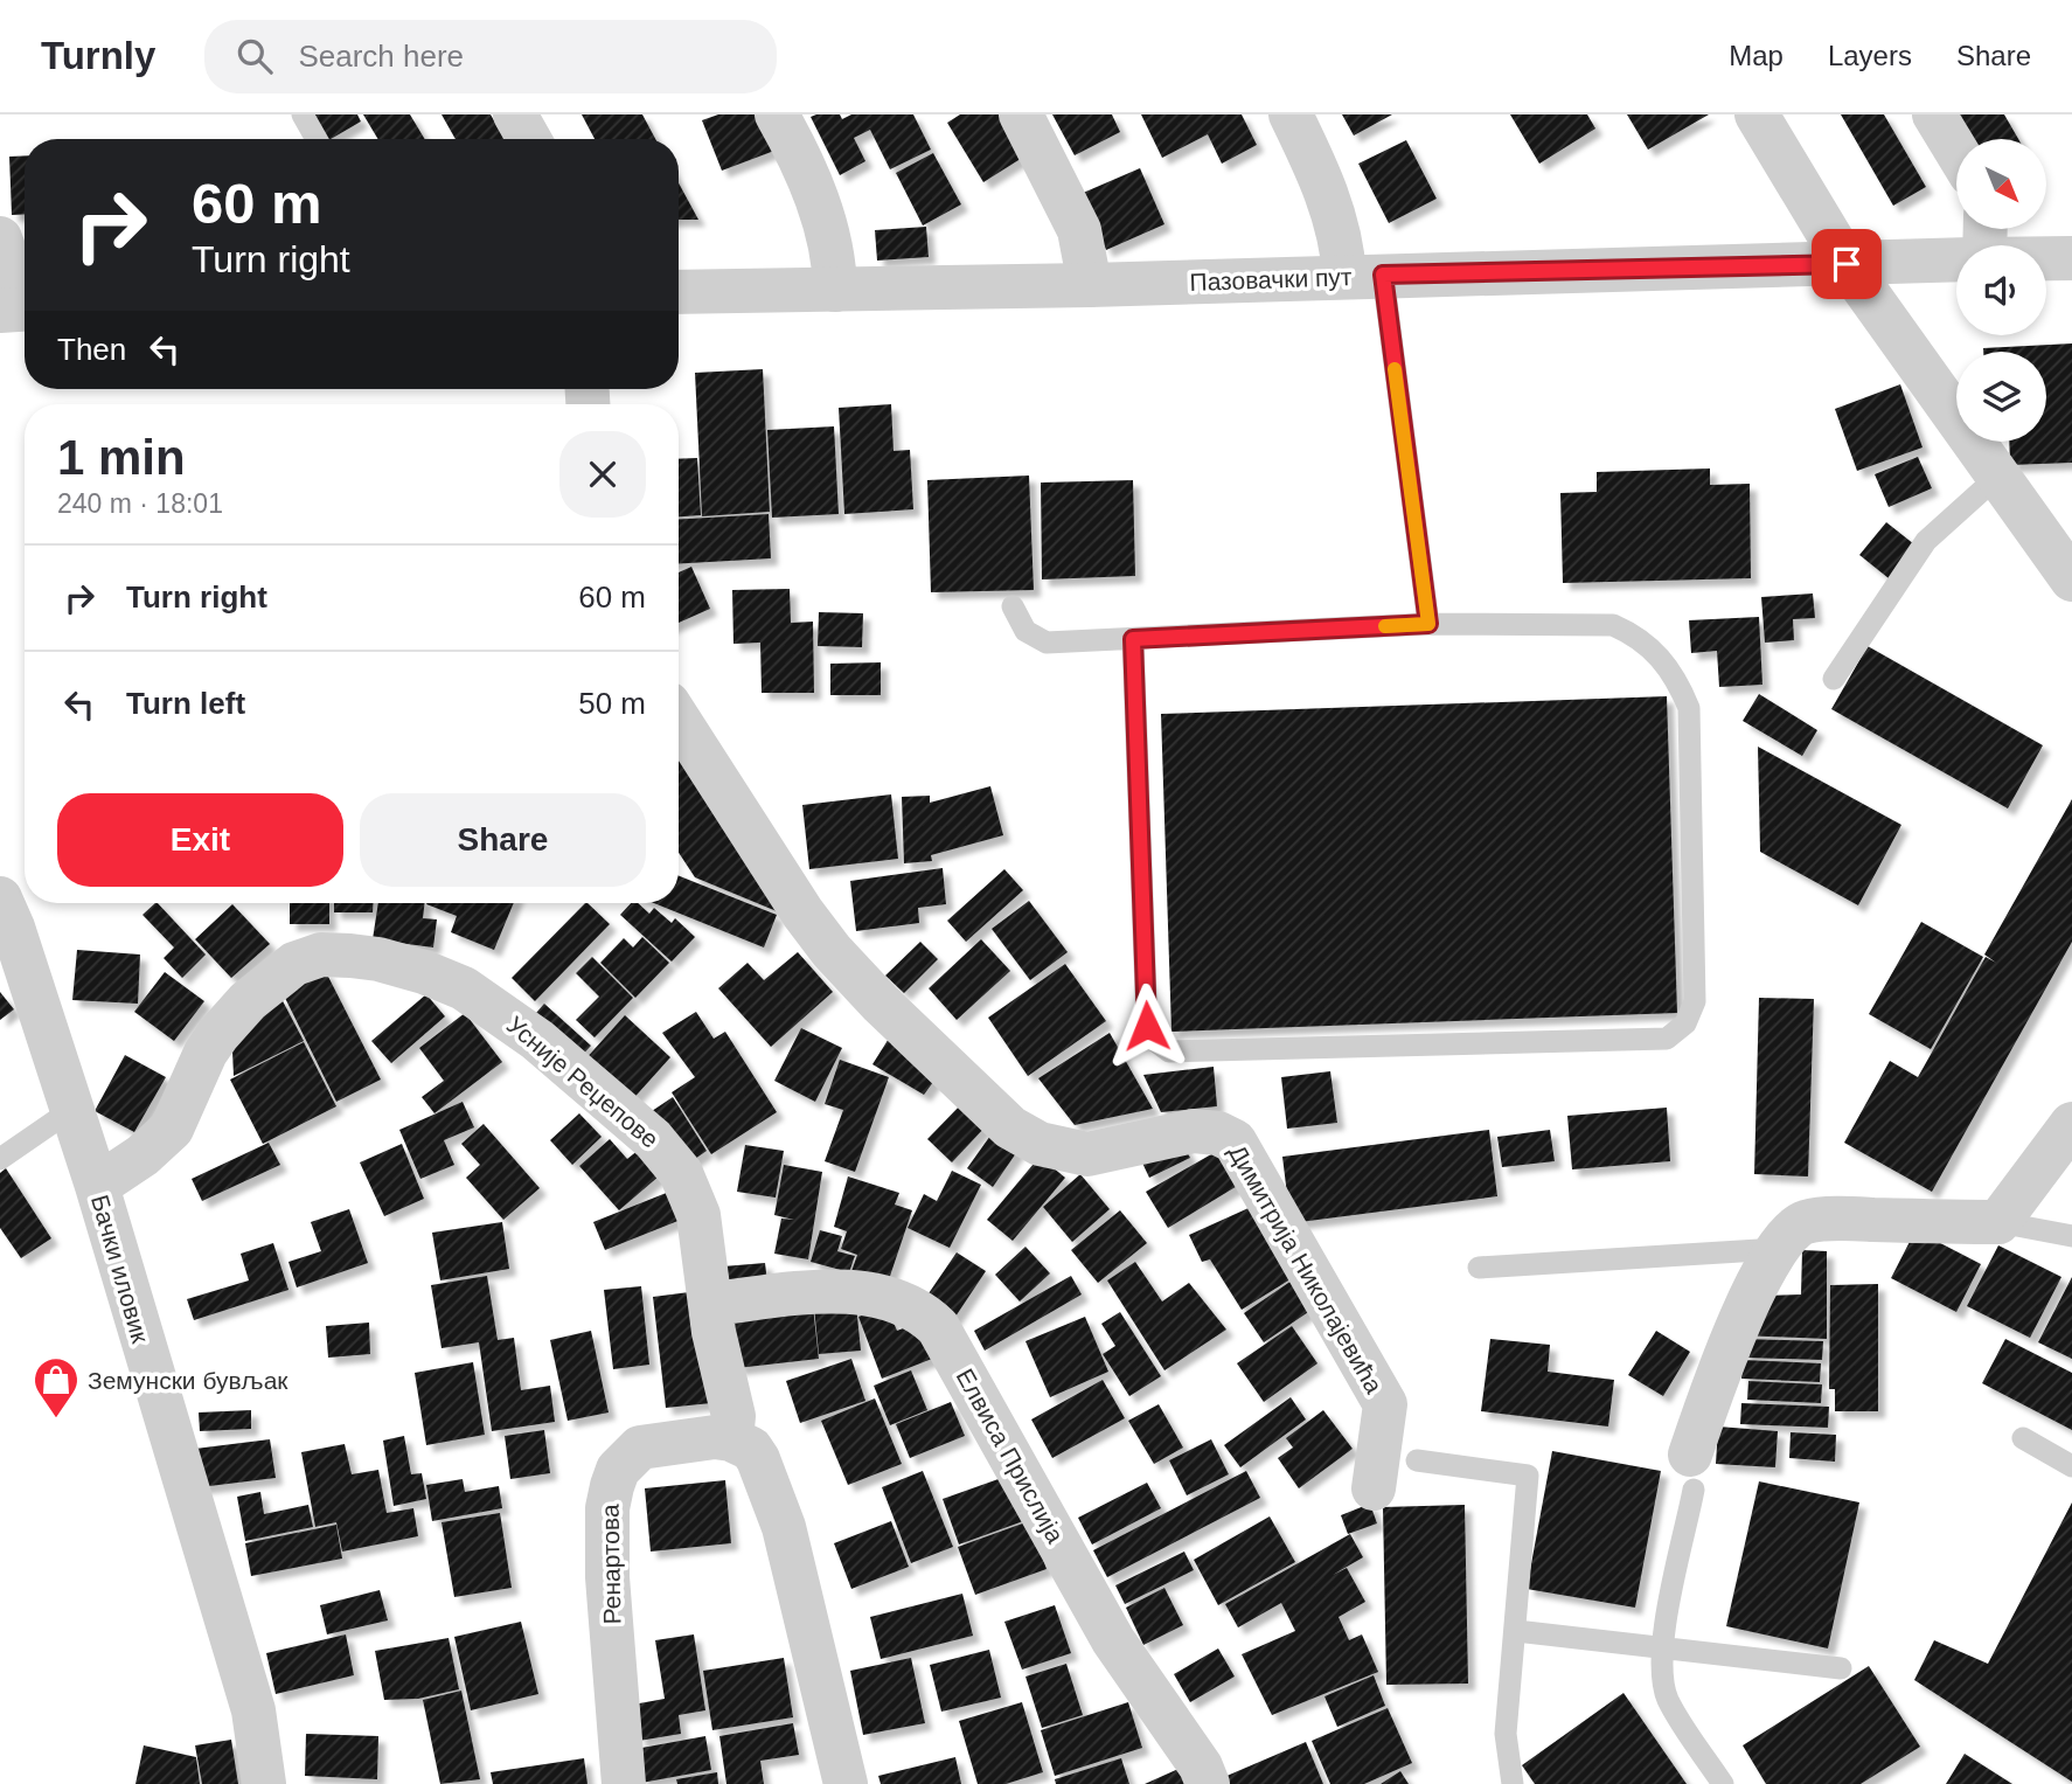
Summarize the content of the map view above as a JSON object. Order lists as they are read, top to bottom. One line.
{"streets":{"street":["Пазовачки пут","Усније Реџепове","Бачки иловик","Димитрија Николајевића","Елвиса Прислија","Ренартова"]},"crossings":[["Усније Реџепове","Бачки иловик"],["Усније Реџепове","Елвиса Прислија"],["Усније Реџепове","Ренартова"]],"places":{"shop":["Земунски бувљак"]},"north":"bottom right","page":{"header":"Turnly","search":"Search here","nav":["Map","Layers","Share"],"turn":["60 m","Turn right"],"then":"Then","heading":["1 min","240 m · 18:01"],"list":[{"name":"Turn right","value":"60 m"},{"name":"Turn left","value":"50 m"}],"buttons":["Exit","Share"]}}
